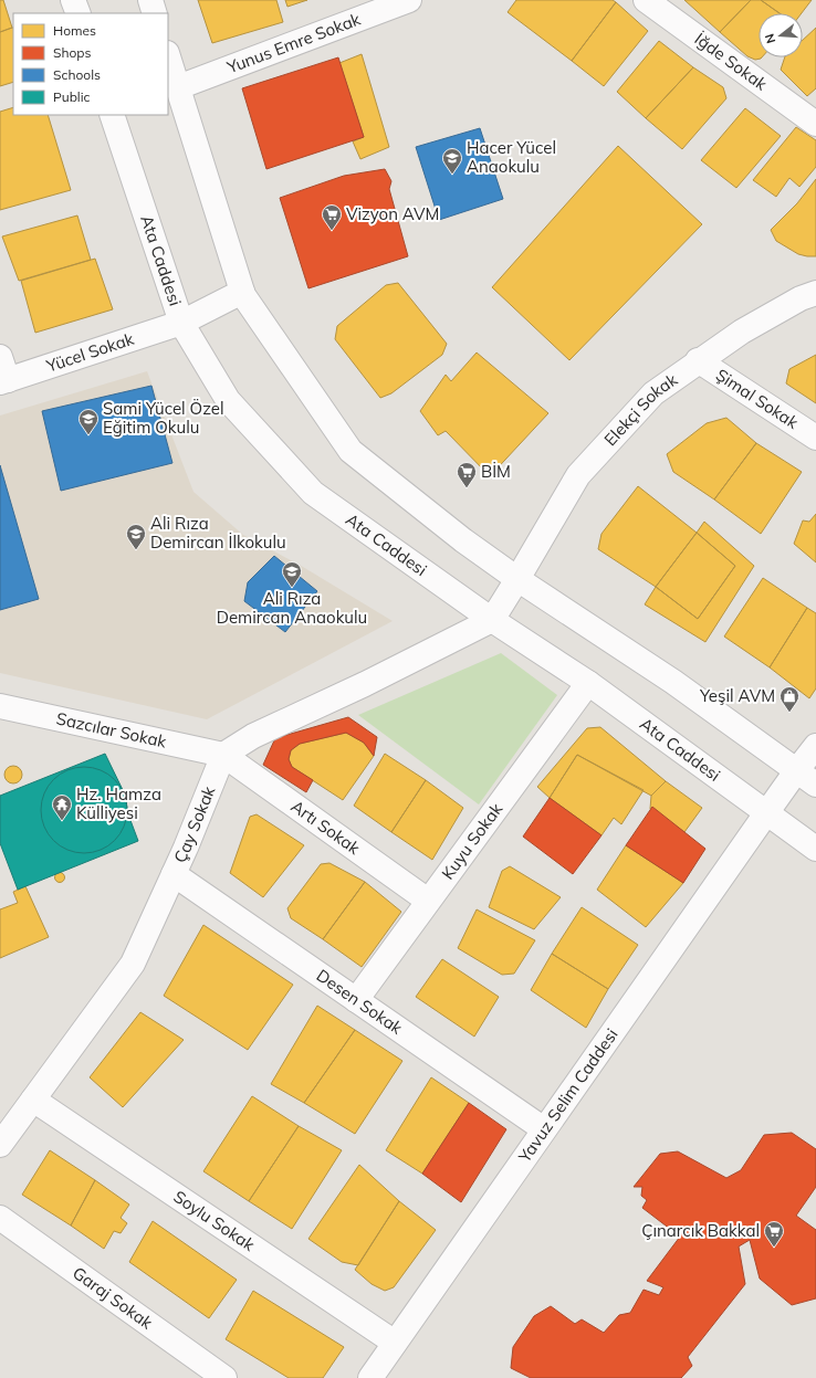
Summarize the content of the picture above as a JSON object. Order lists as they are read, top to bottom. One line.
{"streets":{"street":["Yunus Emre Sokak","İğde Sokak","Ata Caddesi","Yücel Sokak","Şimal Sokak","Elekçi Sokak","Sazcılar Sokak","Çay Sokak","Artı Sokak","Kuyu Sokak","Desen Sokak","Yavuz Selim Caddesi","Soylu Sokak","Garaj Sokak"]},"crossings":[["Ata Caddesi","Yücel Sokak"],["Ata Caddesi","Elekçi Sokak"],["Ata Caddesi","Kuyu Sokak"],["Ata Caddesi","Yavuz Selim Caddesi"],["Şimal Sokak","Elekçi Sokak"],["Sazcılar Sokak","Çay Sokak"],["Sazcılar Sokak","Artı Sokak"],["Çay Sokak","Artı Sokak"],["Çay Sokak","Desen Sokak"],["Çay Sokak","Soylu Sokak"],["Artı Sokak","Kuyu Sokak"],["Kuyu Sokak","Desen Sokak"],["Desen Sokak","Yavuz Selim Caddesi"],["Yavuz Selim Caddesi","Soylu Sokak"]],"places":{"school or university":["Hacer Yücel Anaokulu","Sami Yücel Özel Eğitim Okulu","Ali Rıza Demircan İlkokulu","Ali Rıza Demircan Anaokulu"],"supermarket":["Vizyon AVM","BİM","Çınarcık Bakkal"],"shop":["Yeşil AVM"],"temple":["Hz. Hamza Külliyesi"]},"legend":["Homes","Shops","Schools","Public"],"north":"left"}
